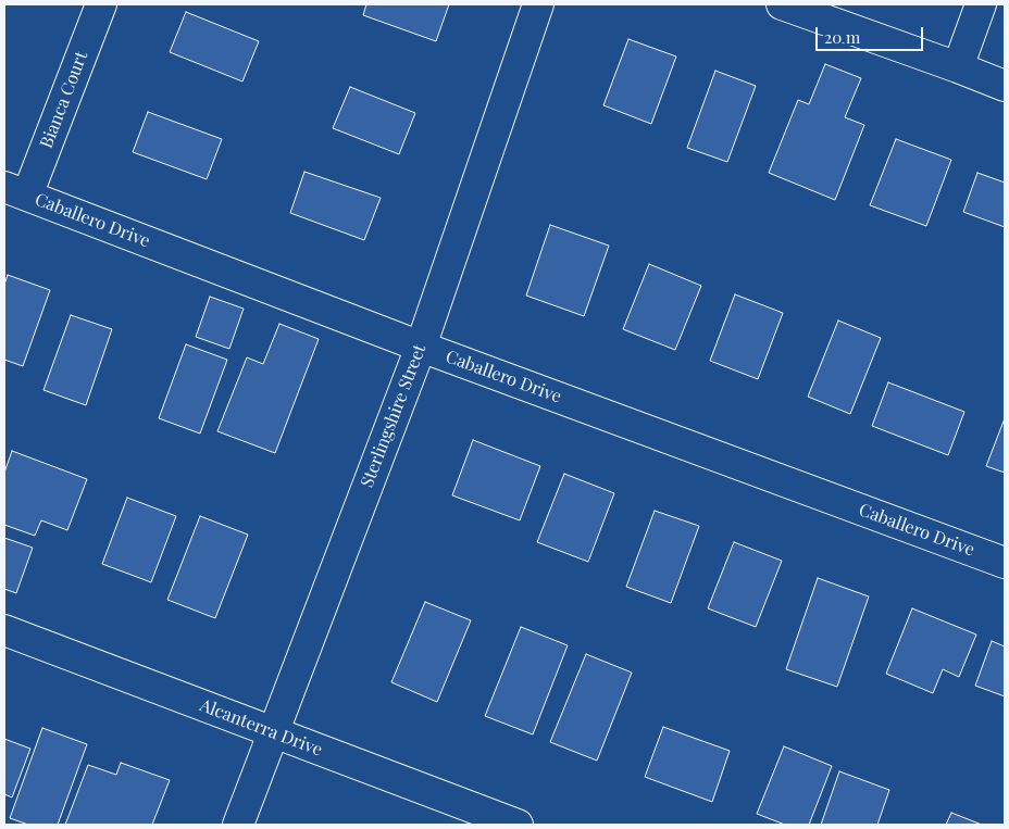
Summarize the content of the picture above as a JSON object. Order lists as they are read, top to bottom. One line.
{"streets":{"street":["Bianca Court","Caballero Drive","Sterlingshire Street","Alcanterra Drive"]},"crossings":[["Bianca Court","Caballero Drive"],["Caballero Drive","Sterlingshire Street"],["Sterlingshire Street","Alcanterra Drive"]],"scale_bar":"20 m"}
